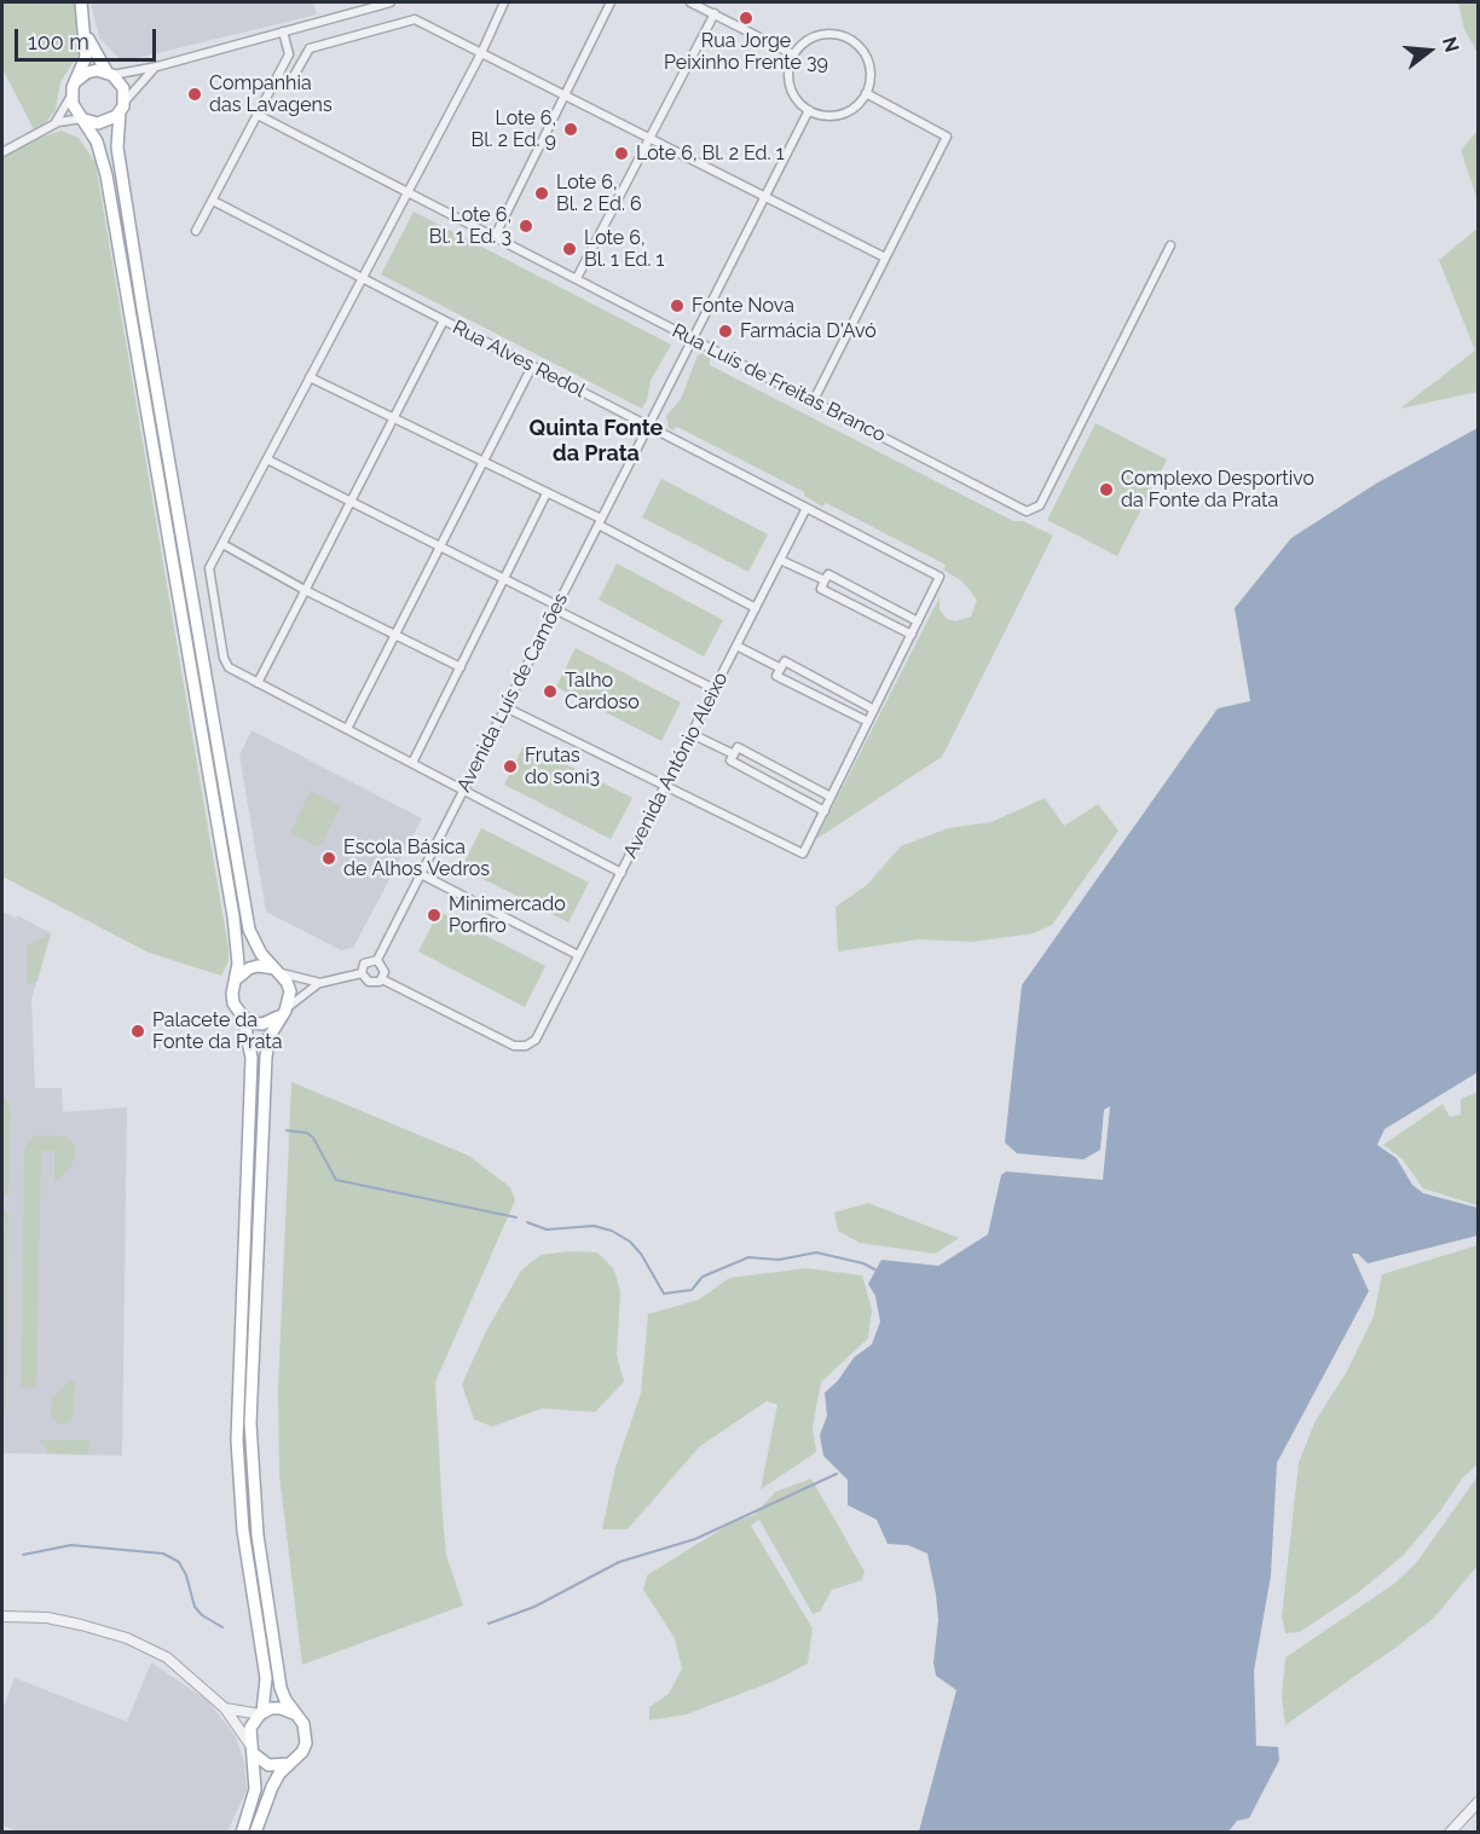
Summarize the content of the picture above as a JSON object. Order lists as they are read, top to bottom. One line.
{"streets":{"street":["Rua Alves Redol","Rua Luís de Freitas Branco","Avenida Luís de Camões","Avenida António Aleixo"]},"crossings":[["Rua Alves Redol","Avenida Luís de Camões"],["Rua Alves Redol","Avenida António Aleixo"],["Rua Luís de Freitas Branco","Avenida Luís de Camões"],["Avenida Luís de Camões","Avenida António Aleixo"]],"districts":["Quinta Fonte da Prata"],"places":["Rua Jorge Peixinho Frente 39","Companhia das Lavagens","Lote 6, Bl. 2 Ed. 9","Lote 6, Bl. 2 Ed. 1","Lote 6, Bl. 2 Ed. 6","Lote 6, Bl. 1 Ed. 3","Lote 6, Bl. 1 Ed. 1","Fonte Nova","Farmácia D'Avó","Complexo Desportivo da Fonte da Prata","Talho Cardoso","Frutas do soni3","Escola Básica de Alhos Vedros","Minimercado Porfiro","Palacete da Fonte da Prata"],"scale_bar":"100 m","north":"right"}
